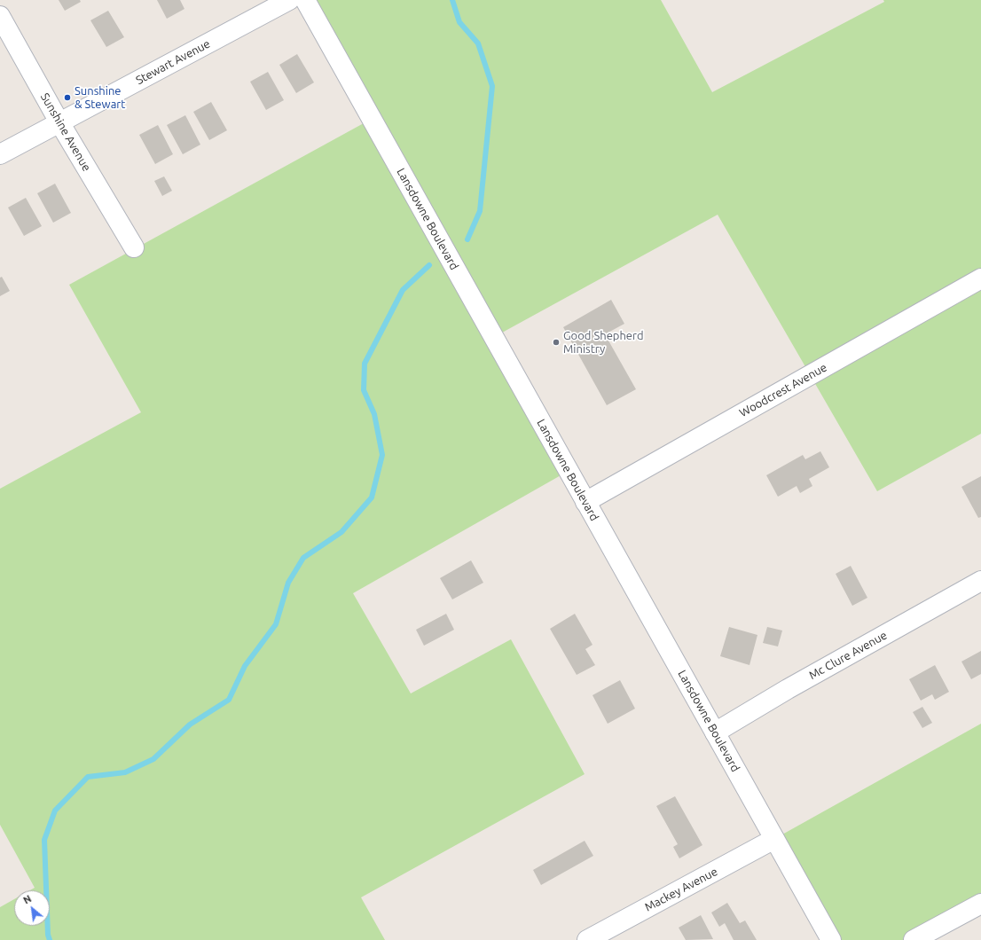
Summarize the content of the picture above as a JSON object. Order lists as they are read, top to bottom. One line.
{"streets":{"street":["Stewart Avenue","Sunshine Avenue","Lansdowne Boulevard","Woodcrest Avenue","Mc Clure Avenue","Mackey Avenue"]},"crossings":[["Stewart Avenue","Sunshine Avenue"],["Lansdowne Boulevard","Woodcrest Avenue"],["Lansdowne Boulevard","Mc Clure Avenue"],["Lansdowne Boulevard","Mackey Avenue"]],"places":["Sunshine & Stewart","Good Shepherd Ministry"],"north":"top left"}
